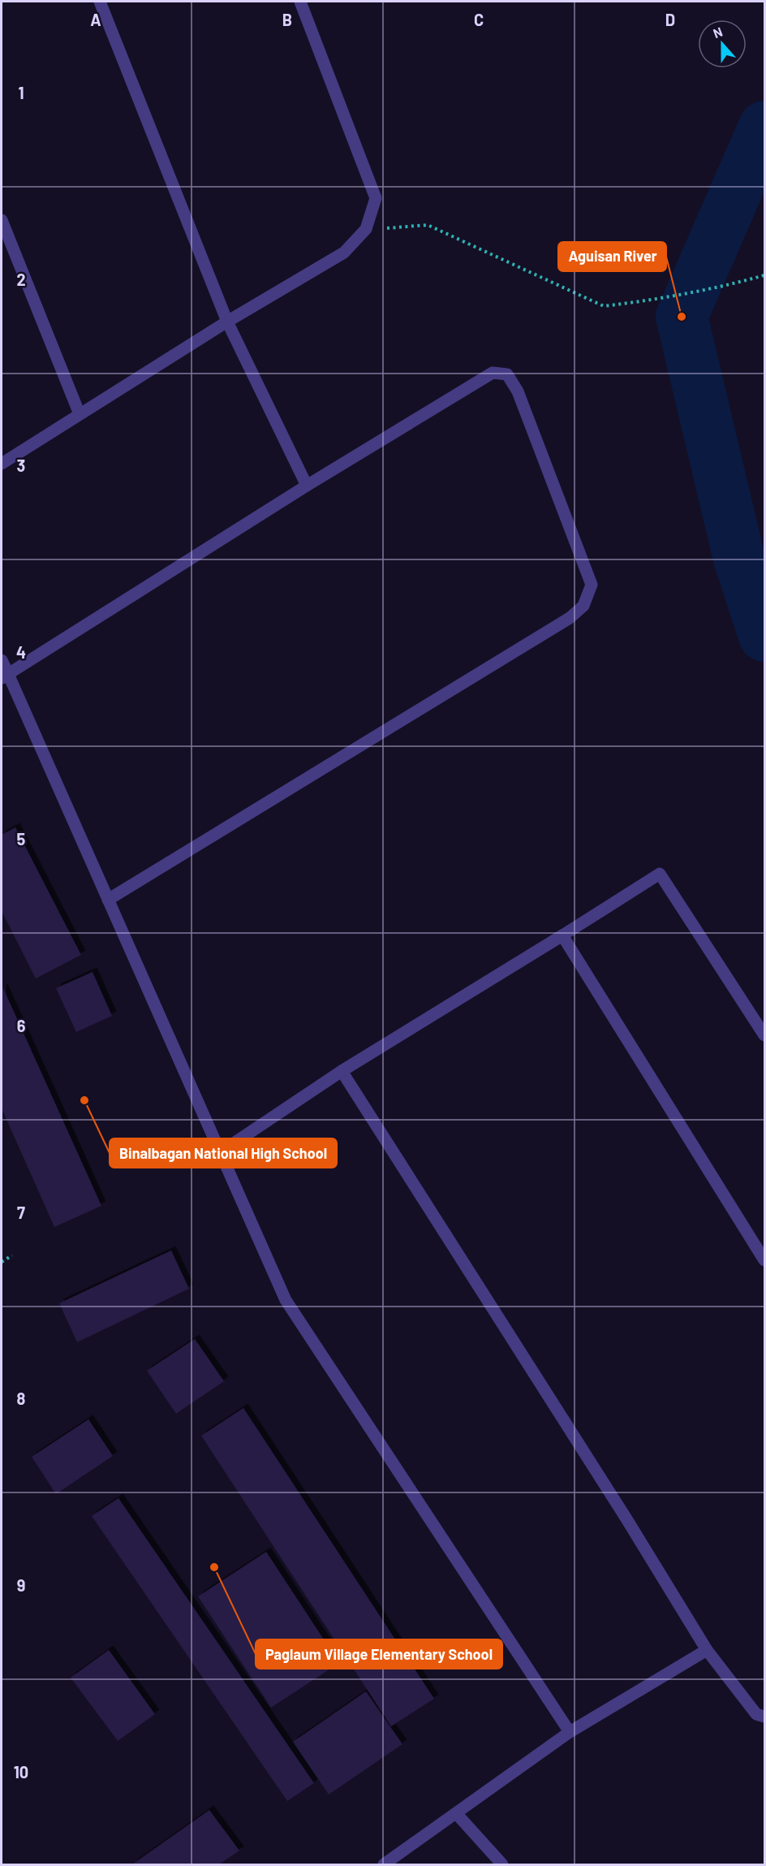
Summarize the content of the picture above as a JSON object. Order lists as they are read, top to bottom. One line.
{"places":["Aguisan River","Binalbagan National High School","Paglaum Village Elementary School"],"north":"top","grid":{"columns":["A","B","C","D"],"rows":["1","2","3","4","5","6","7","8","9","10"]}}
